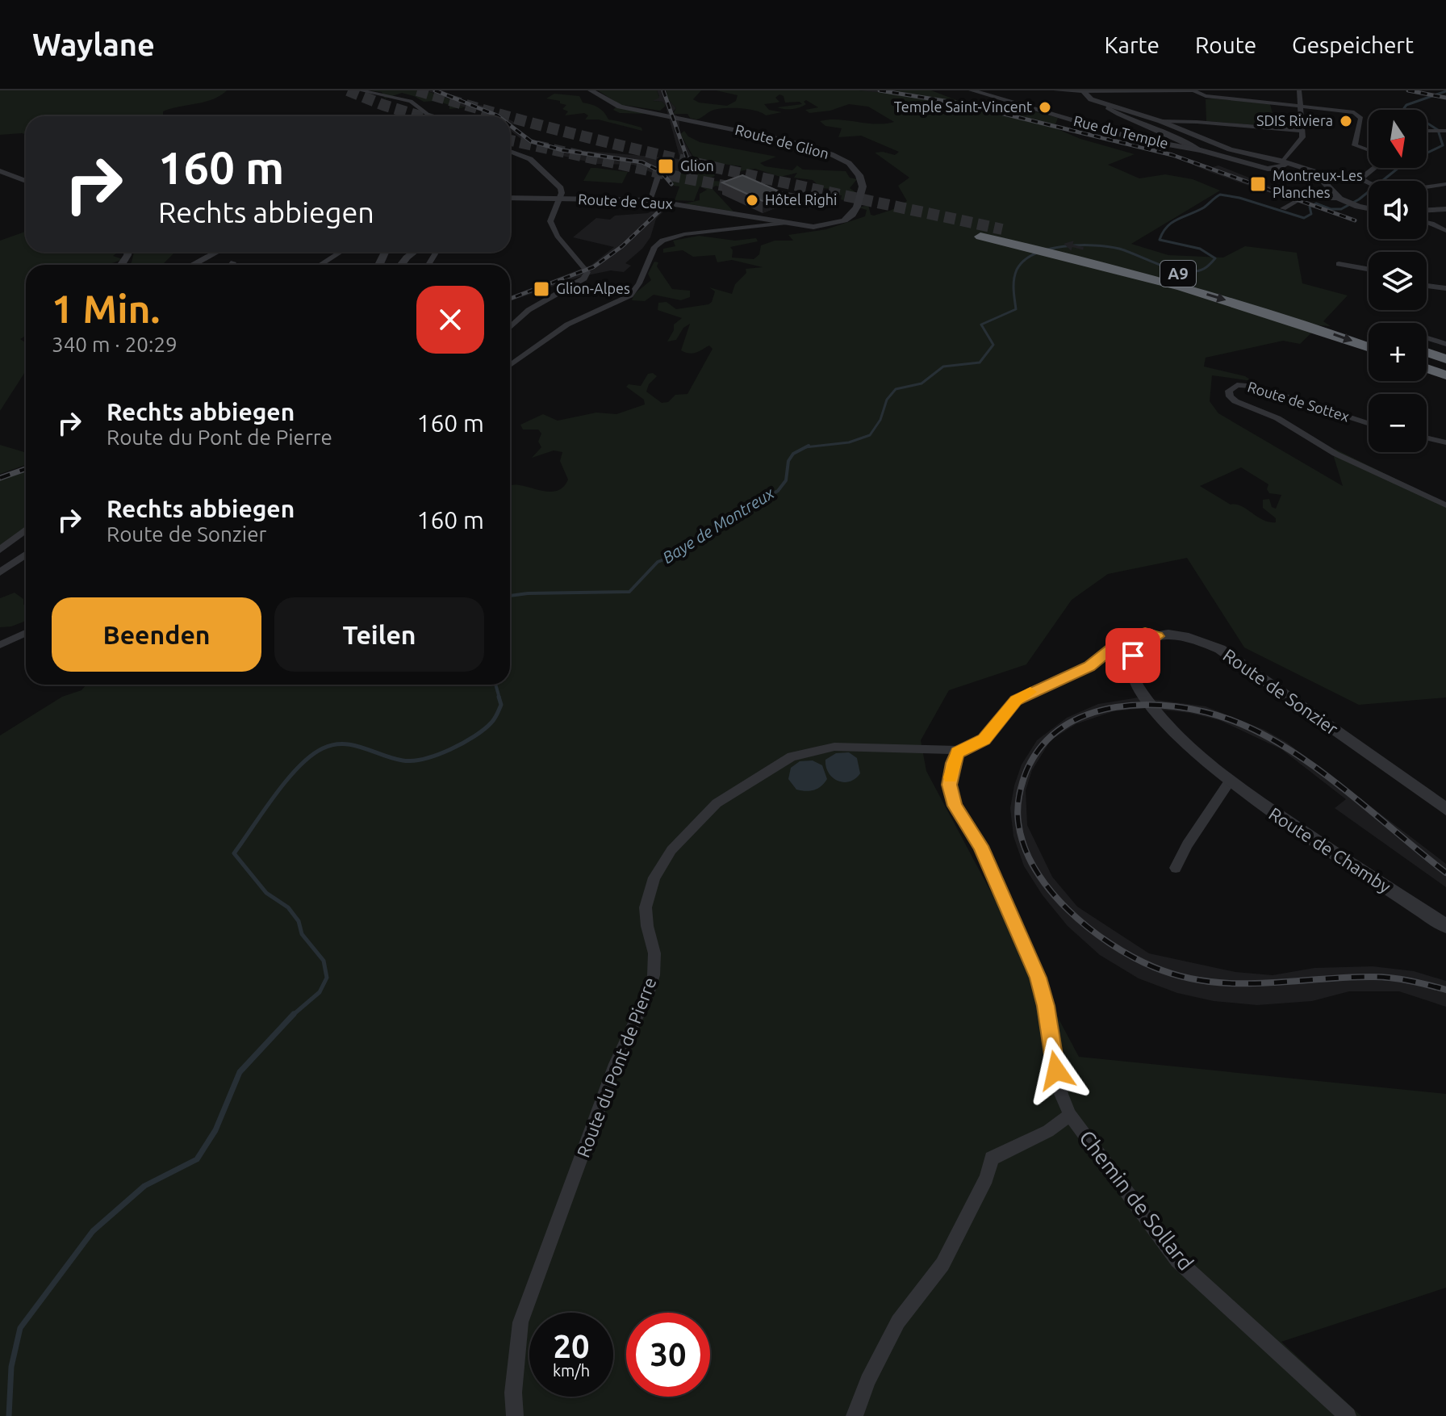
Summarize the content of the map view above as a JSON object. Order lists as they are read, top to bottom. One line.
{"streets":{"highway":["A9"],"street":["Rue du Temple","Route de Glion","Route de Caux","Route de Sottex","Route de Sonzier","Route de Chamby","Route du Pont de Pierre","Chemin de Sollard"]},"crossings":[["Route de Glion","Route de Caux"],["Route de Sonzier","Route de Chamby"],["Route du Pont de Pierre","Chemin de Sollard"]],"water":["Baye de Montreux"],"places":{"other":["Temple Saint-Vincent","SDIS Riviera","Hôtel Righi"],"transit":["Glion","Montreux-Les Planches","Glion-Alpes"]},"north":"bottom","page":{"header":"Waylane","nav":["Karte","Route","Gespeichert"],"map_buttons":["+","−"],"turn":["160 m","Rechts abbiegen"],"heading":["1 Min.","340 m · 20:29"],"list":[{"name":"Rechts abbiegen","note":"Route du Pont de Pierre","value":"160 m"},{"name":"Rechts abbiegen","note":"Route de Sonzier","value":"160 m"}],"buttons":["Beenden","Teilen"],"speed":"20 km/h","limit":"30"}}
